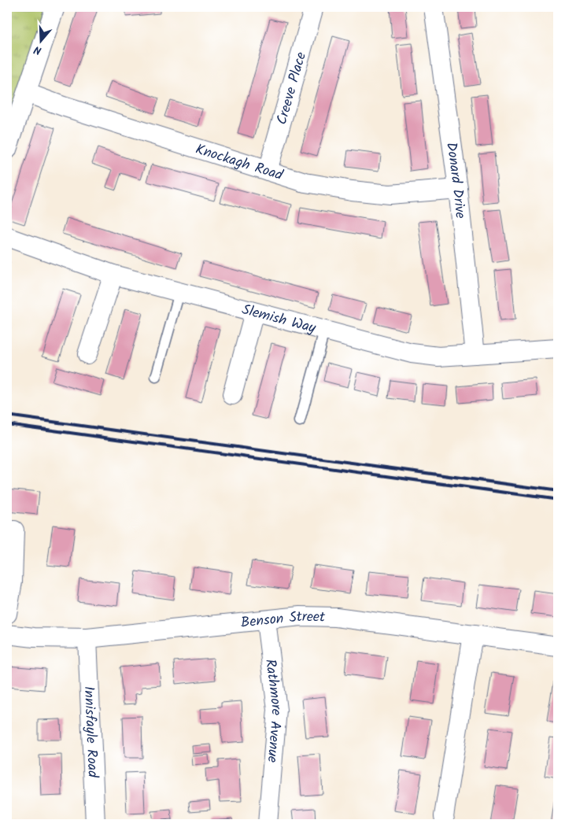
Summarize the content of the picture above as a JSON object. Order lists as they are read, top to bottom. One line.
{"streets":{"street":["Creeve Place","Knockagh Road","Donard Drive","Slemish Way","Benson Street","Rathmore Avenue","Innisfayle Road"]},"crossings":[["Creeve Place","Knockagh Road"],["Knockagh Road","Donard Drive"],["Donard Drive","Slemish Way"],["Benson Street","Rathmore Avenue"],["Benson Street","Innisfayle Road"]],"north":"bottom"}
